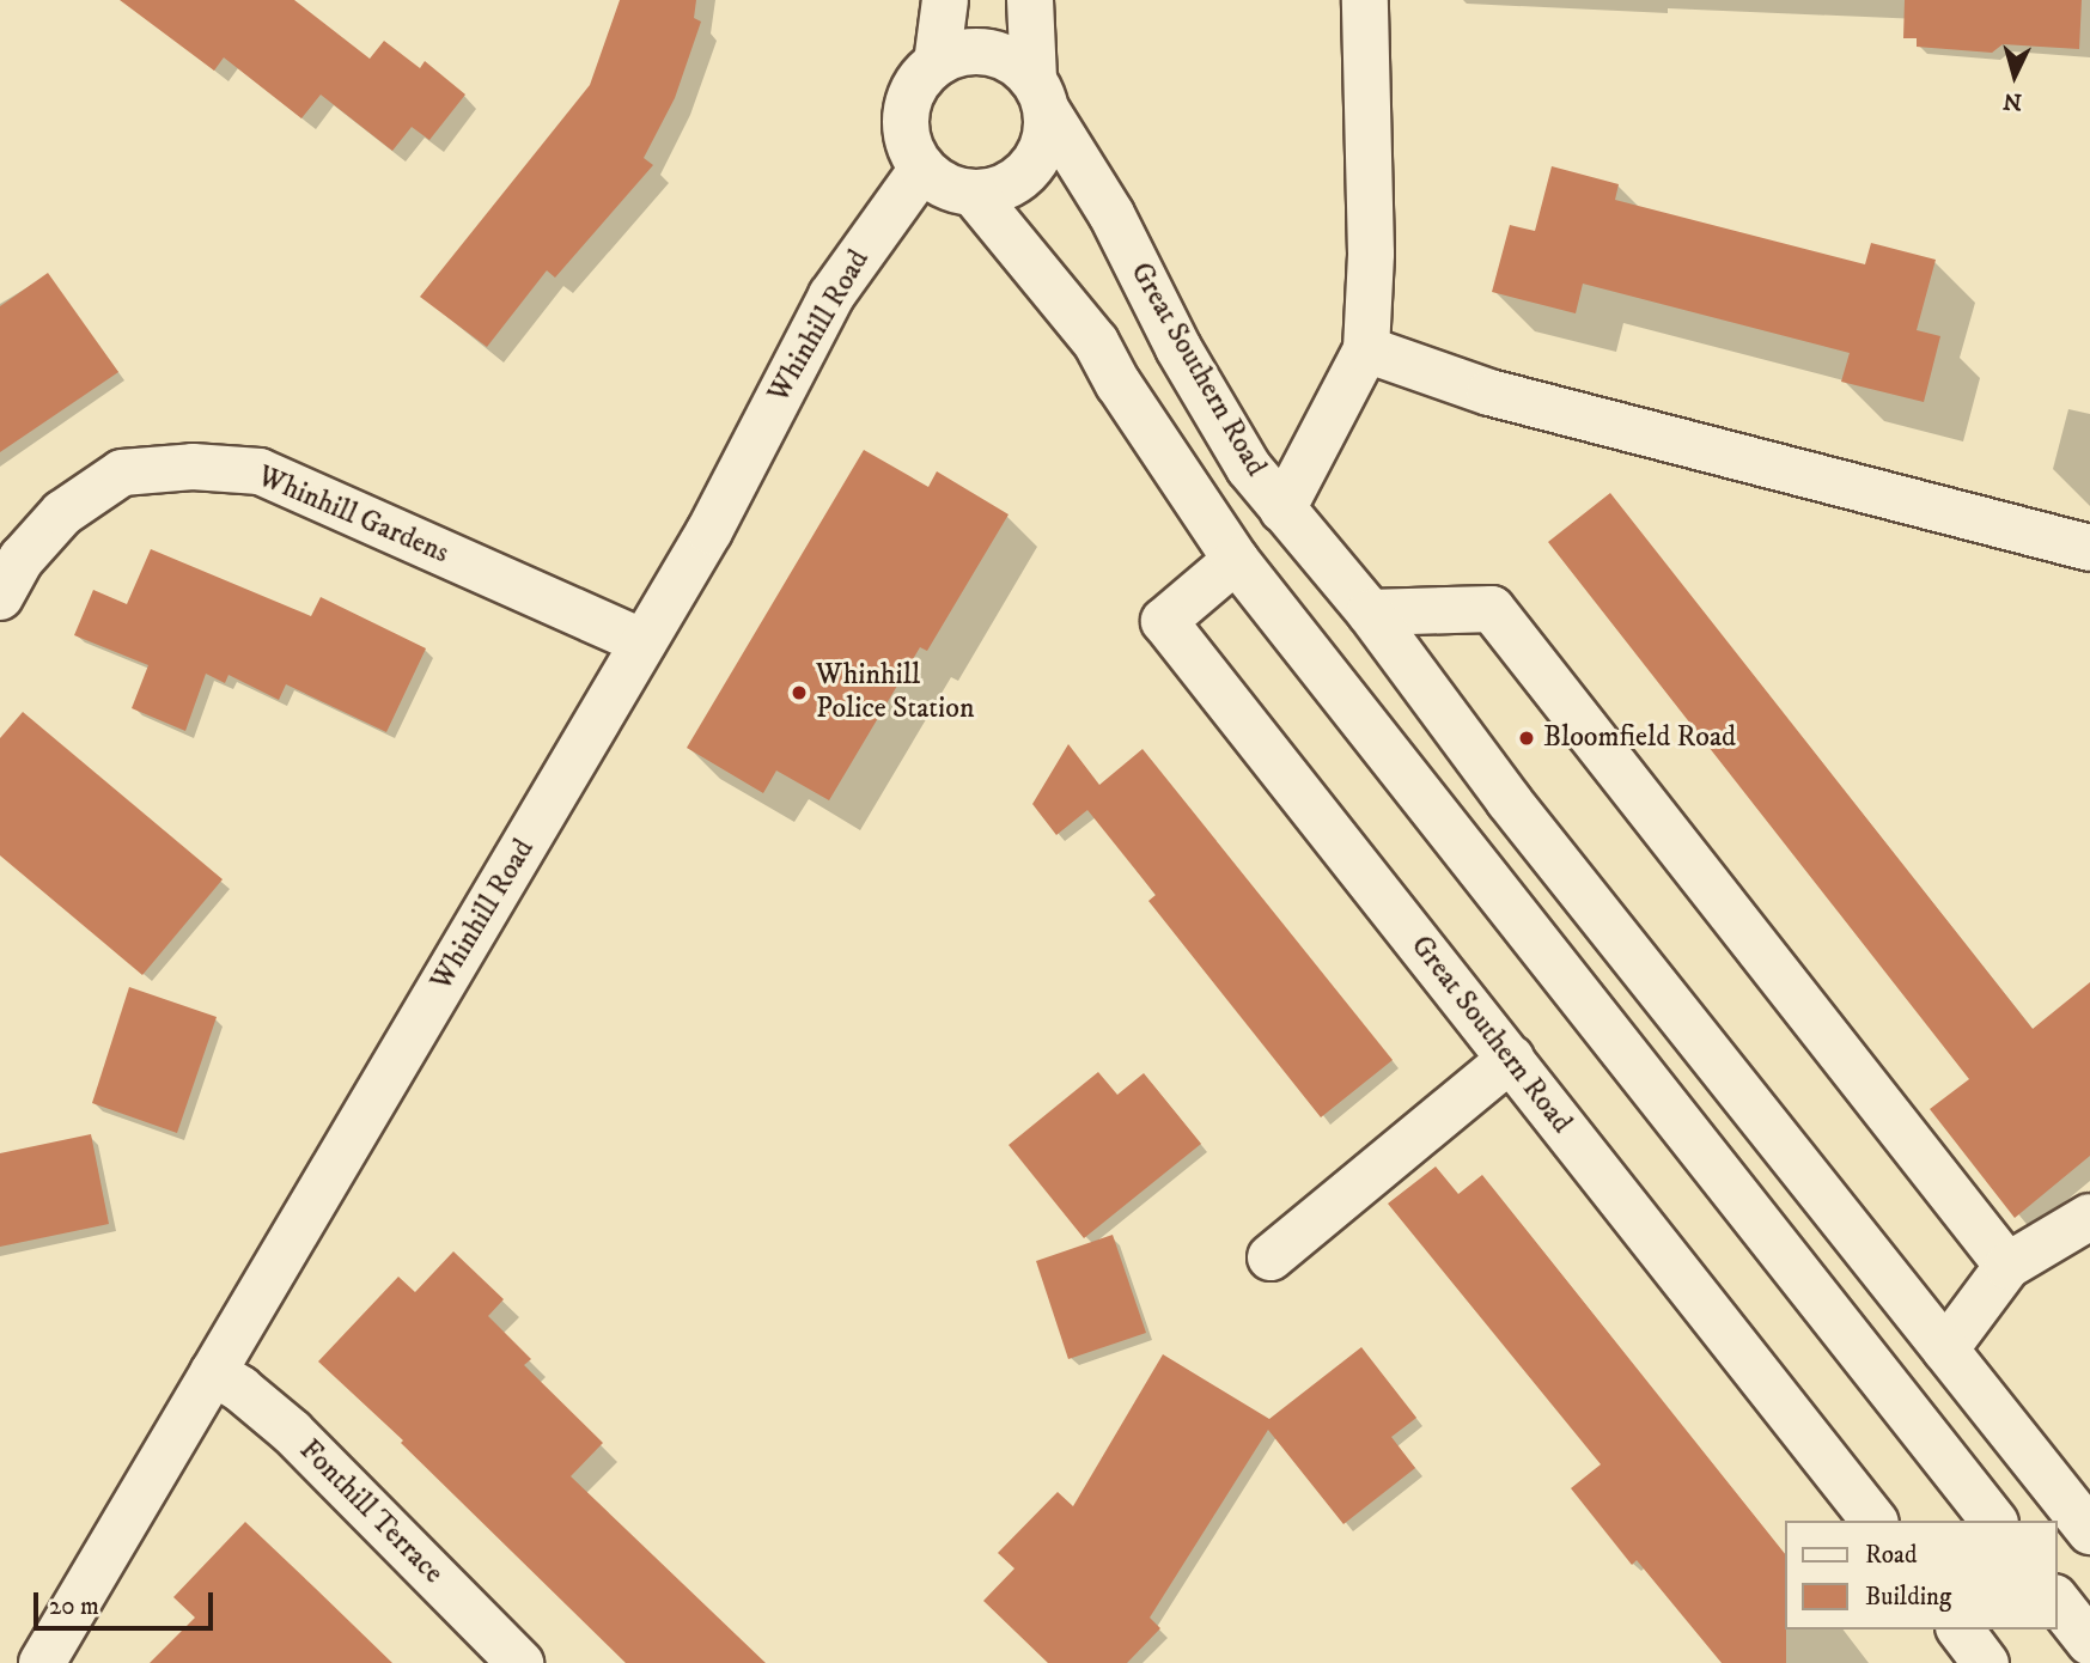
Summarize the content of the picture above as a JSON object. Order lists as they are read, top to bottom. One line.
{"streets":{"street":["Whinhill Road","Great Southern Road","Whinhill Gardens","Fonthill Terrace"]},"crossings":[["Whinhill Road","Great Southern Road"],["Whinhill Road","Whinhill Gardens"],["Whinhill Road","Fonthill Terrace"]],"places":["Whinhill Police Station","Bloomfield Road"],"legend":["Road","Building"],"scale_bar":"20 m","north":"bottom"}
